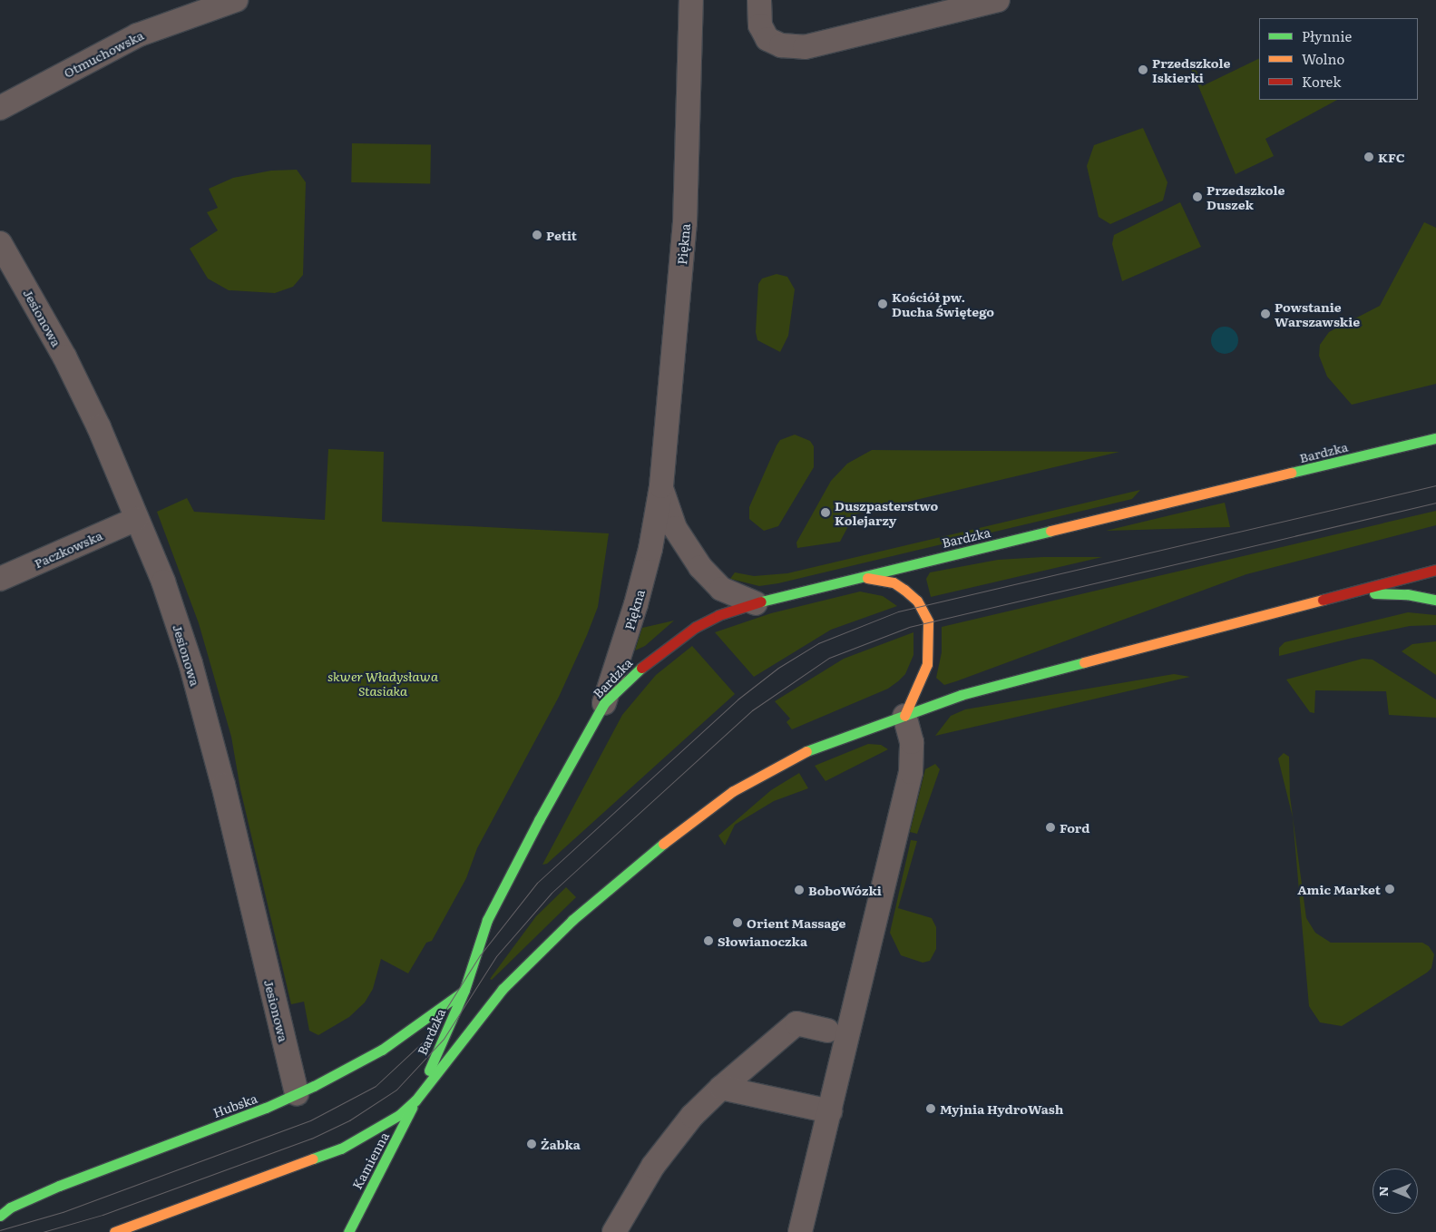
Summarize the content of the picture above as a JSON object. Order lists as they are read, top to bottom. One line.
{"streets":{"street":["Otmuchowska","Piękna","Jesionowa","Bardzka","Paczkowska","Hubska","Kamienna"]},"crossings":[["Piękna","Bardzka"],["Jesionowa","Paczkowska"],["Jesionowa","Hubska"],["Bardzka","Hubska"],["Bardzka","Kamienna"]],"parks":["skwer Władysława Stasiaka"],"places":["Przedszkole Iskierki","KFC","Przedszkole Duszek","Petit","Kościół pw. Ducha Świętego","Powstanie Warszawskie","Duszpasterstwo Kolejarzy","Ford","Amic Market","BoboWózki","Orient Massage","Słowianoczka","Myjnia HydroWash","Żabka"],"legend":["Płynnie","Wolno","Korek"],"north":"left"}
